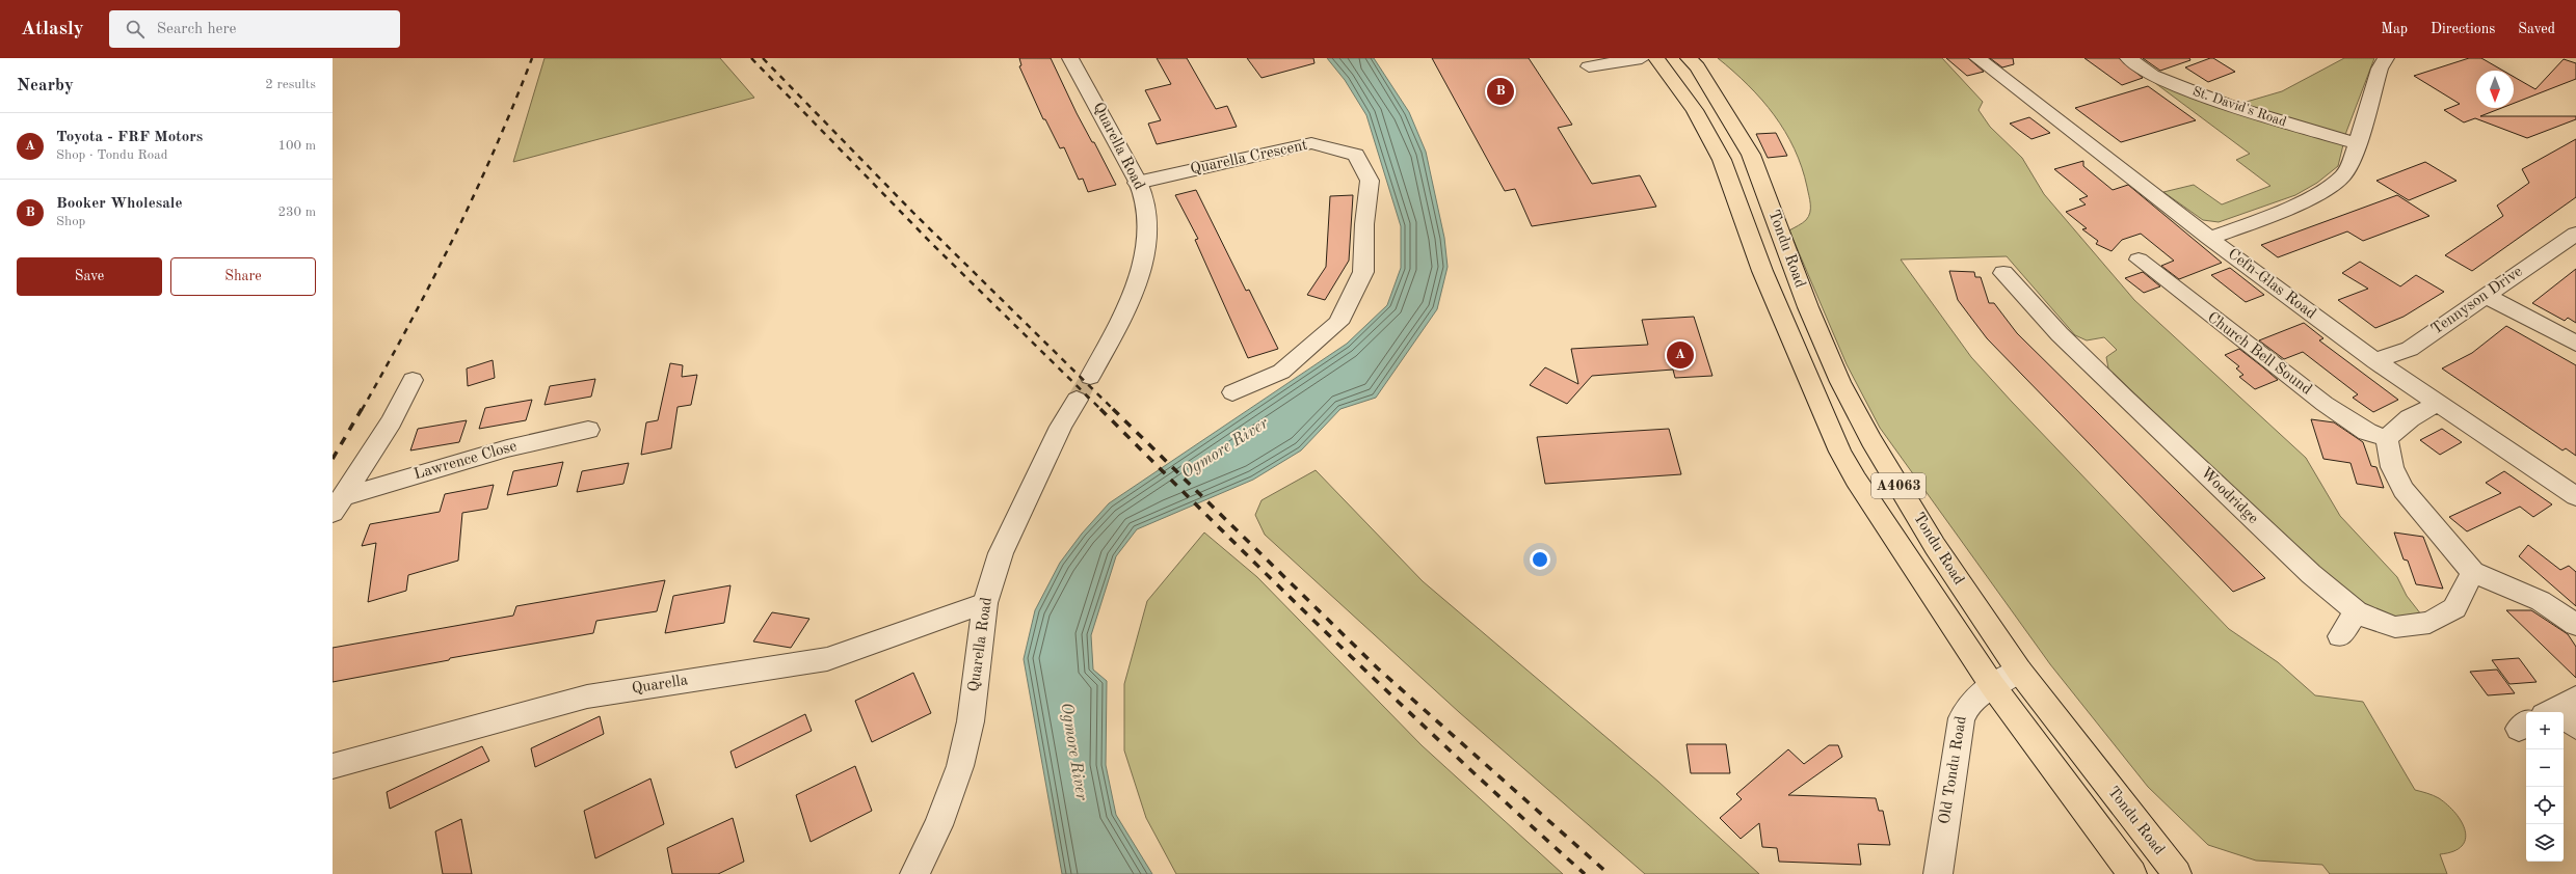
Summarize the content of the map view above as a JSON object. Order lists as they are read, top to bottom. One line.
{"streets":{"main road":["Tondu Road","A4063"],"street":["St. David's Road","Quarella Road","Quarella Crescent","Cefn-Glas Road","Tennyson Drive","Church Bell Sound","Lawrence Close","Woodridge","Quarella","Old Tondu Road"]},"crossings":[["Quarella Road","Quarella Crescent"],["Quarella Road","Quarella"],["Tondu Road","Old Tondu Road"],["Cefn-Glas Road","Tennyson Drive"]],"water":["Ogmore River"],"north":"bottom","page":{"header":"Atlasly","search":"Search here","nav":["Map","Directions","Saved"],"heading":["Nearby","2 results"],"pins":["B","A"],"list":[{"mark":"A","name":"Toyota - FRF Motors","note":"Shop · Tondu Road","value":"100 m"},{"mark":"B","name":"Booker Wholesale","note":"Shop","value":"230 m"}],"buttons":["Save","Share"],"map_buttons":["+","−"]}}
